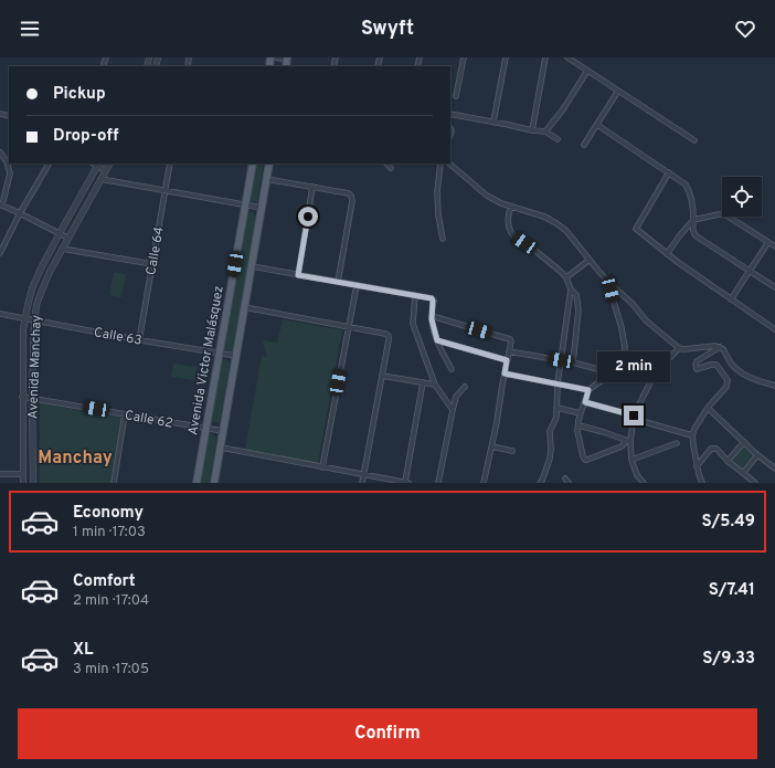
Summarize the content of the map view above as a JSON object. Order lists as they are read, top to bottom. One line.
{"streets":{"main road":["Avenida Victor Malásquez"],"street":["Calle 64","Calle 63","Avenida Manchay","Calle 62"]},"crossings":[["Calle 64","Calle 63"],["Calle 63","Avenida Victor Malásquez"],["Calle 63","Avenida Manchay"],["Avenida Victor Malásquez","Calle 62"],["Avenida Manchay","Calle 62"]],"districts":["Manchay"],"page":{"header":"Swyft","banner":["Pickup","Drop-off"],"bubble":"2 min","list":[{"name":"Economy","note":"1 min · 17:03","value":"S/5.49"},{"name":"Comfort","note":"2 min · 17:04","value":"S/7.41"},{"name":"XL","note":"3 min · 17:05","value":"S/9.33"}],"buttons":"Confirm"}}
